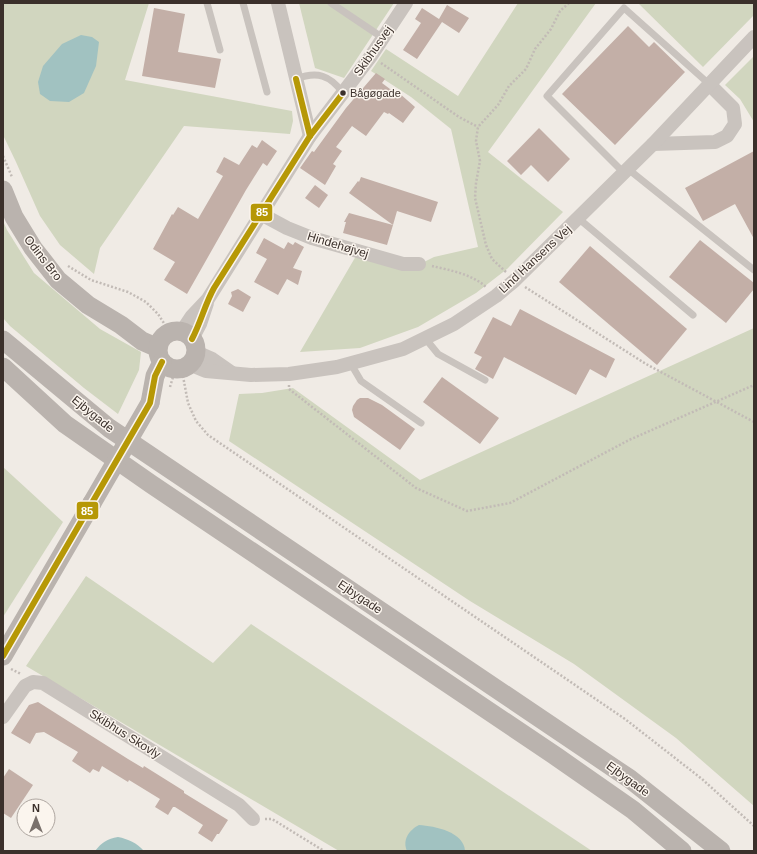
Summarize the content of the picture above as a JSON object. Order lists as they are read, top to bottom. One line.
{"streets":{"main road":["Skibhusvej","Odins Bro","Ejbygade"],"street":["Hindehøjvej","Lind Hansens Vej","Skibhus Skovly"]},"crossings":[["Skibhusvej","Hindehøjvej"],["Skibhusvej","Odins Bro"],["Skibhusvej","Lind Hansens Vej"],["Odins Bro","Lind Hansens Vej"]],"places":["Bågøgade"],"lines":["transit line 85"],"north":"top"}
